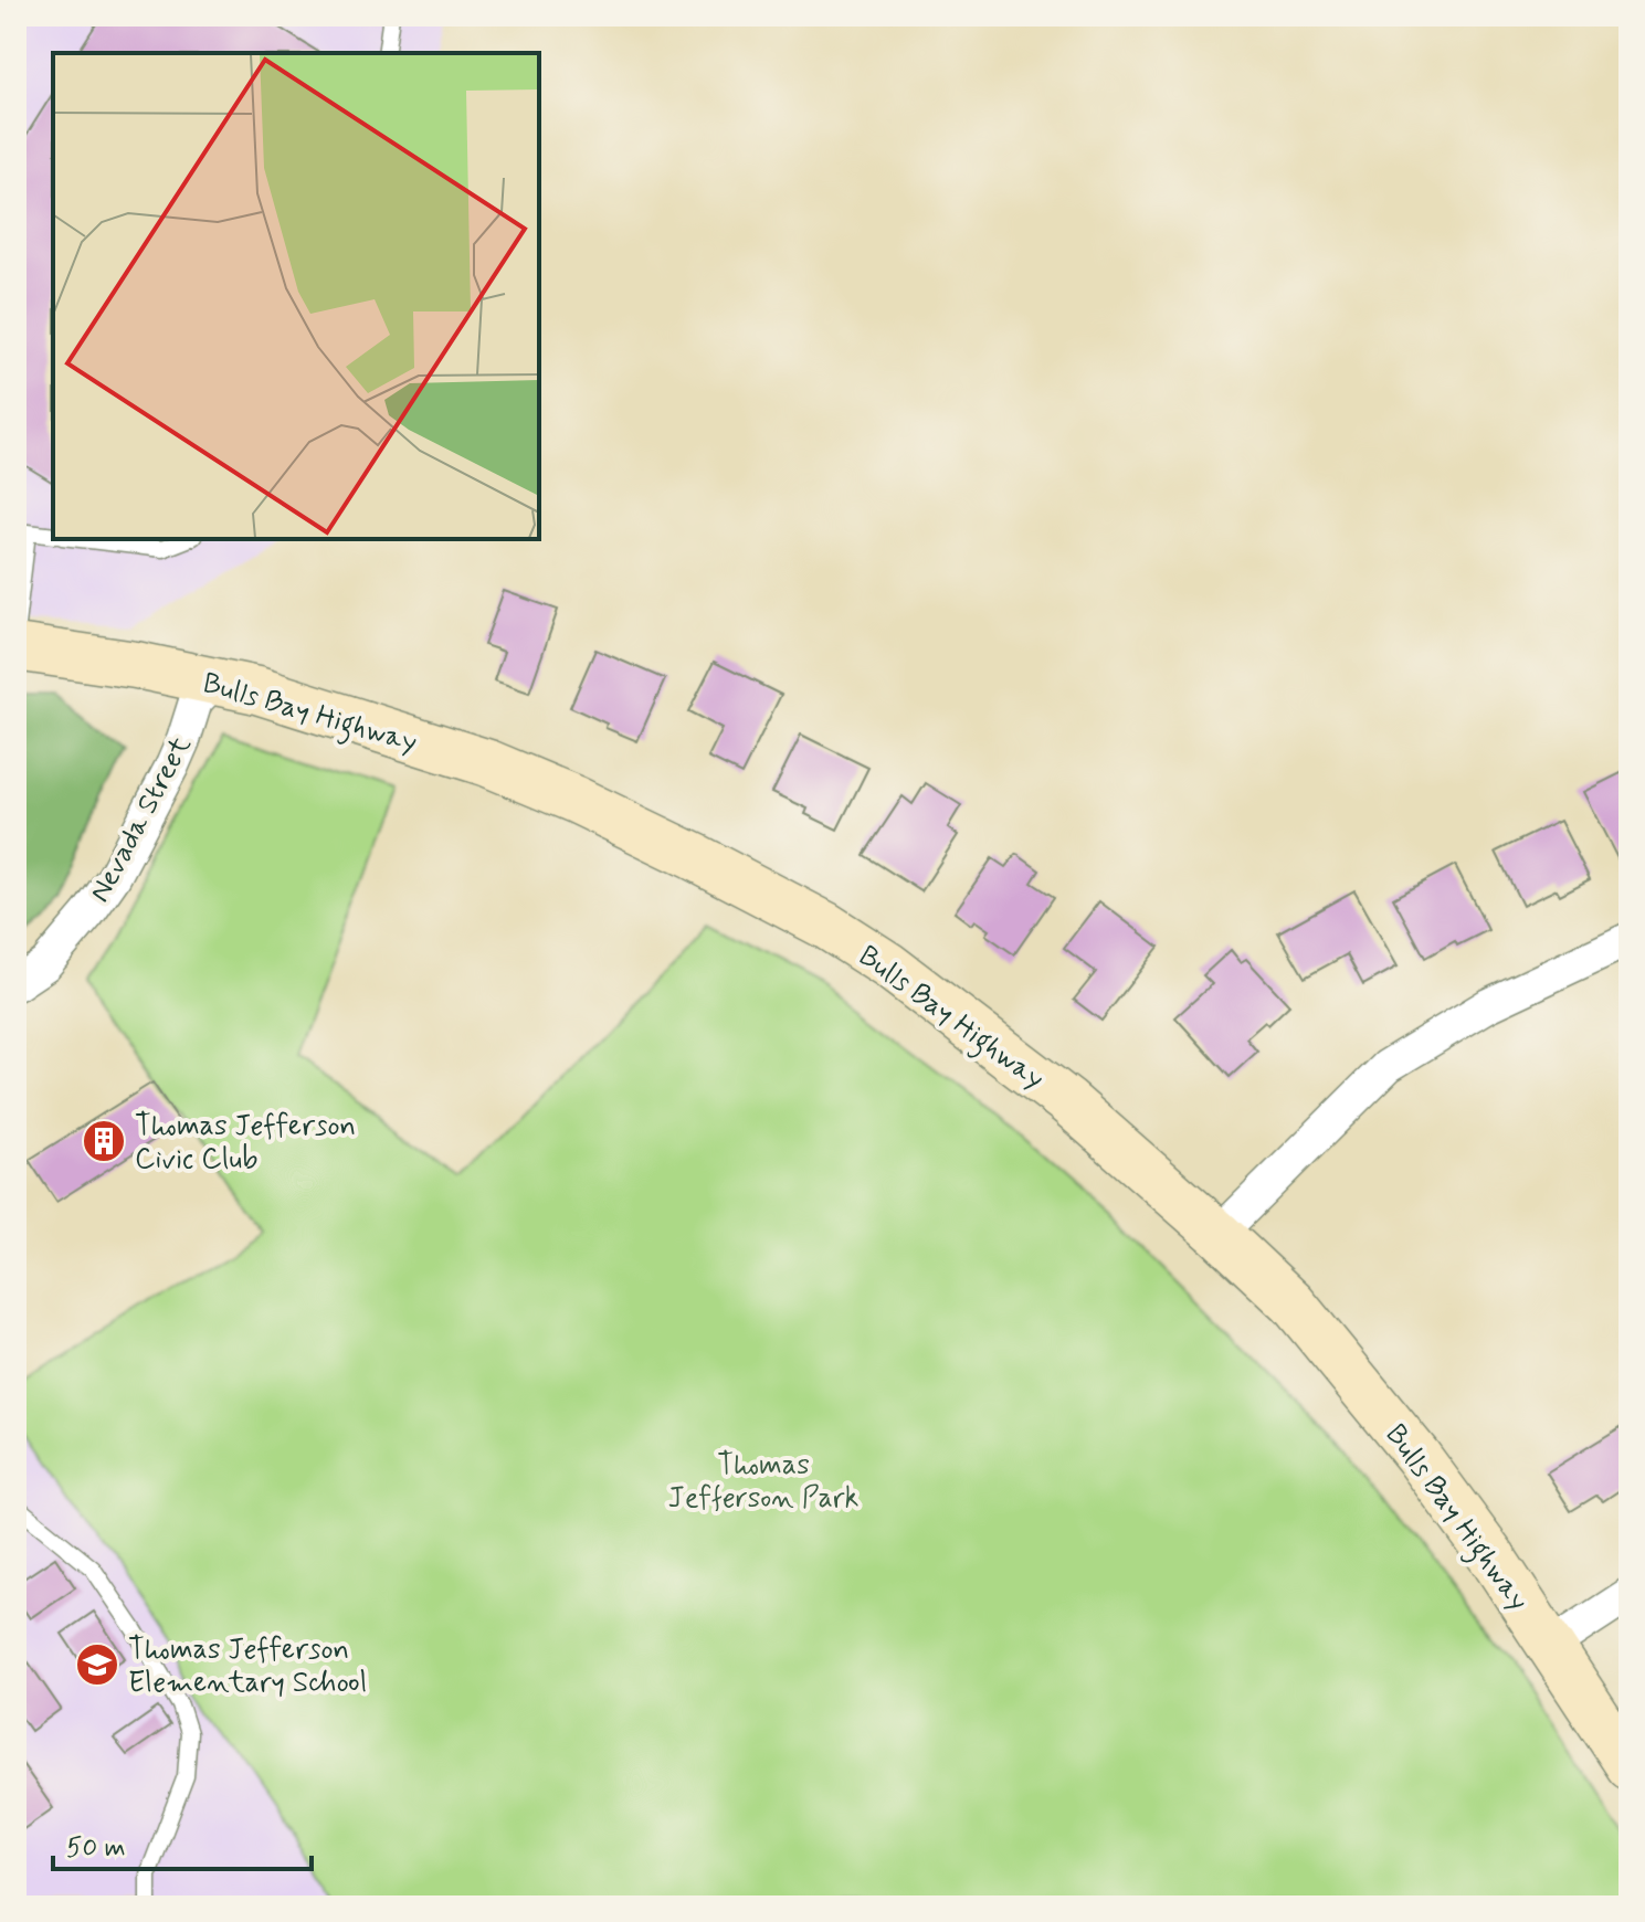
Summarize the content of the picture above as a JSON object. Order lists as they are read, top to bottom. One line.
{"streets":{"main road":["Bulls Bay Highway"],"street":["Nevada Street"]},"crossings":[["Bulls Bay Highway","Nevada Street"]],"parks":["Thomas Jefferson Park"],"places":{"building":["Thomas Jefferson Civic Club"],"school or university":["Thomas Jefferson Elementary School"]},"scale_bar":"50 m"}
